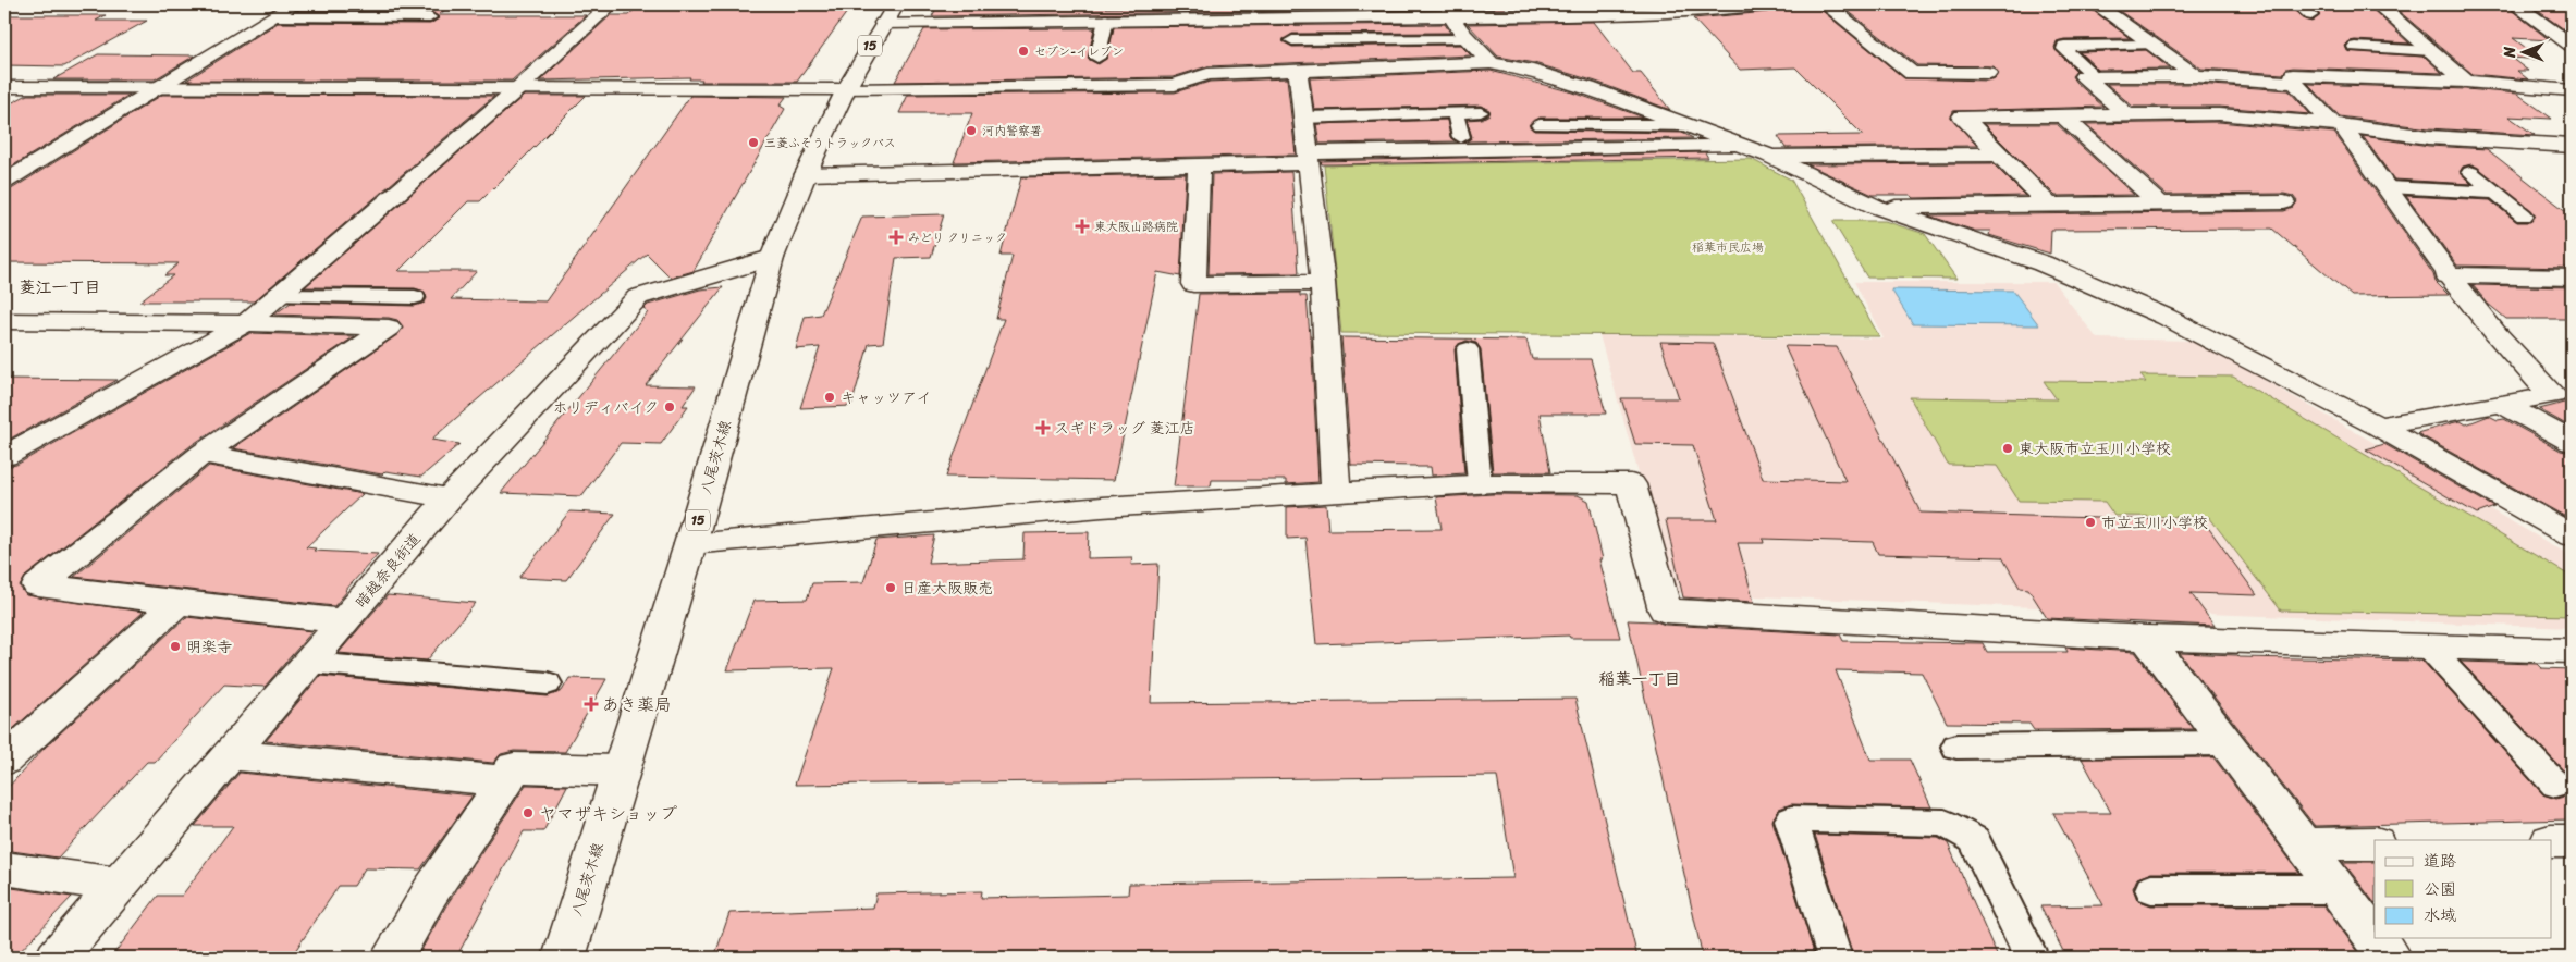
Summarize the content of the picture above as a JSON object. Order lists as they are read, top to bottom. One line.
{"streets":{"street":["15","八尾茨木線","暗越奈良街道"]},"crossings":[["八尾茨木線","暗越奈良街道"]],"districts":["菱江一丁目","稲葉一丁目"],"parks":["稲葉市民広場"],"places":{"other":["セブン-イレブン","河内警察署","三菱ふそうトラックバス","キャッツアイ","ホリディバイク","東大阪市立玉川小学校","市立玉川小学校","日産大阪販売","明楽寺","ヤマザキショップ"],"health":["東大阪山路病院","みどり クリニック","スギドラッグ 菱江店","あき薬局"]},"legend":["道路","公園","水域"],"north":"left"}
